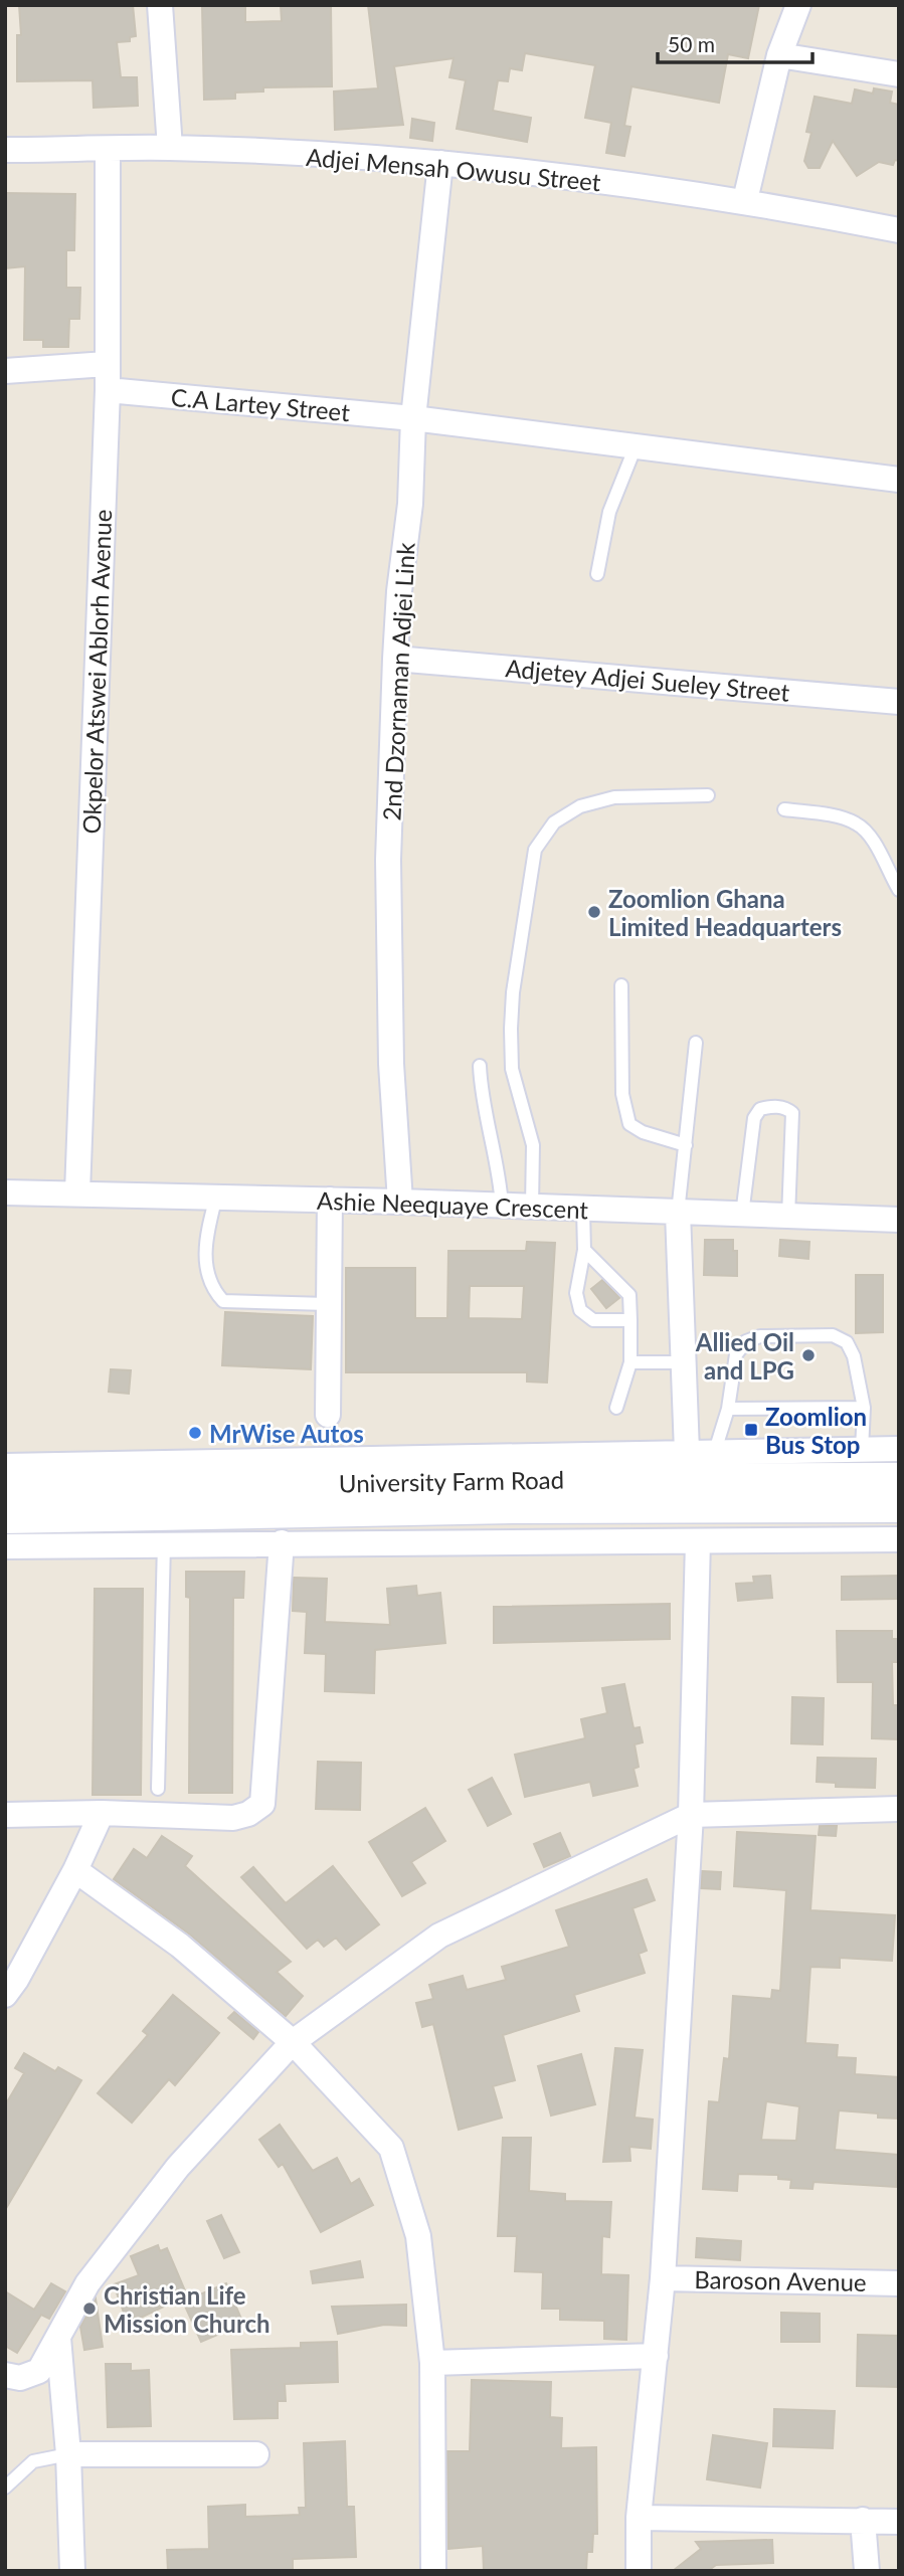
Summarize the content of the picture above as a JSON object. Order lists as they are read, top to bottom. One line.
{"streets":{"street":["Adjei Mensah Owusu Street","C.A Lartey Street","Okpelor Atswei Ablorh Avenue","Adjetey Adjei Sueley Street","2nd Dzornaman Adjei Link","Ashie Neequaye Crescent","University Farm Road","Baroson Avenue"]},"crossings":[["Adjei Mensah Owusu Street","Okpelor Atswei Ablorh Avenue"],["Adjei Mensah Owusu Street","2nd Dzornaman Adjei Link"],["C.A Lartey Street","Okpelor Atswei Ablorh Avenue"],["C.A Lartey Street","2nd Dzornaman Adjei Link"],["Okpelor Atswei Ablorh Avenue","Ashie Neequaye Crescent"],["Adjetey Adjei Sueley Street","2nd Dzornaman Adjei Link"],["2nd Dzornaman Adjei Link","Ashie Neequaye Crescent"]],"places":{"other":["Zoomlion Ghana Limited Headquarters","Allied Oil and LPG","MrWise Autos","Christian Life Mission Church"],"transit":["Zoomlion Bus Stop"]},"scale_bar":"50 m"}
